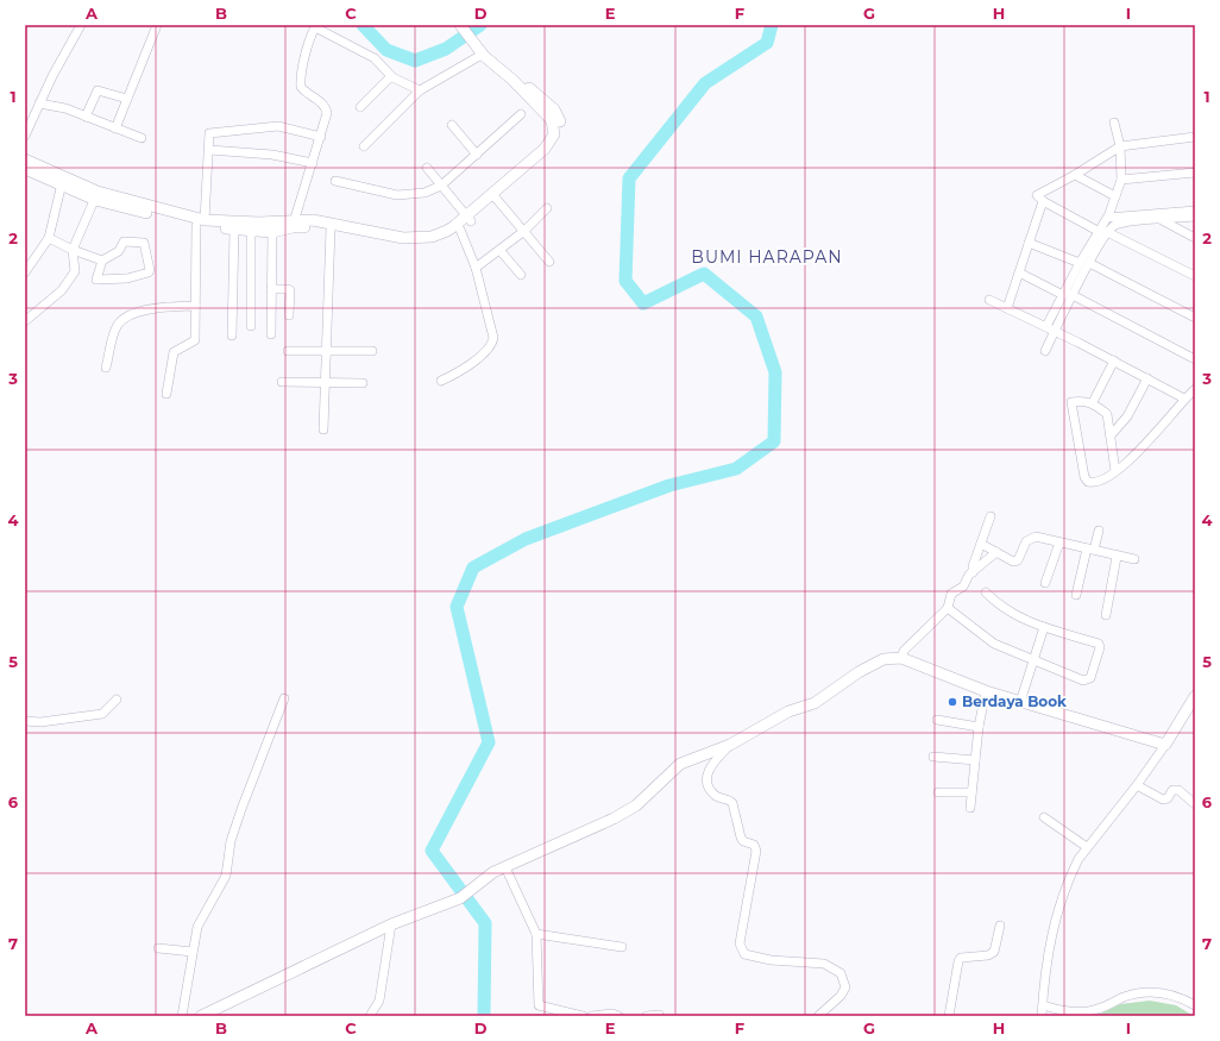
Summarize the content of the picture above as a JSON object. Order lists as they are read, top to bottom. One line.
{"districts":["BUMI HARAPAN"],"places":["Berdaya Book"],"grid":{"columns":["A","B","C","D","E","F","G","H","I"],"rows":["1","2","3","4","5","6","7"]}}
